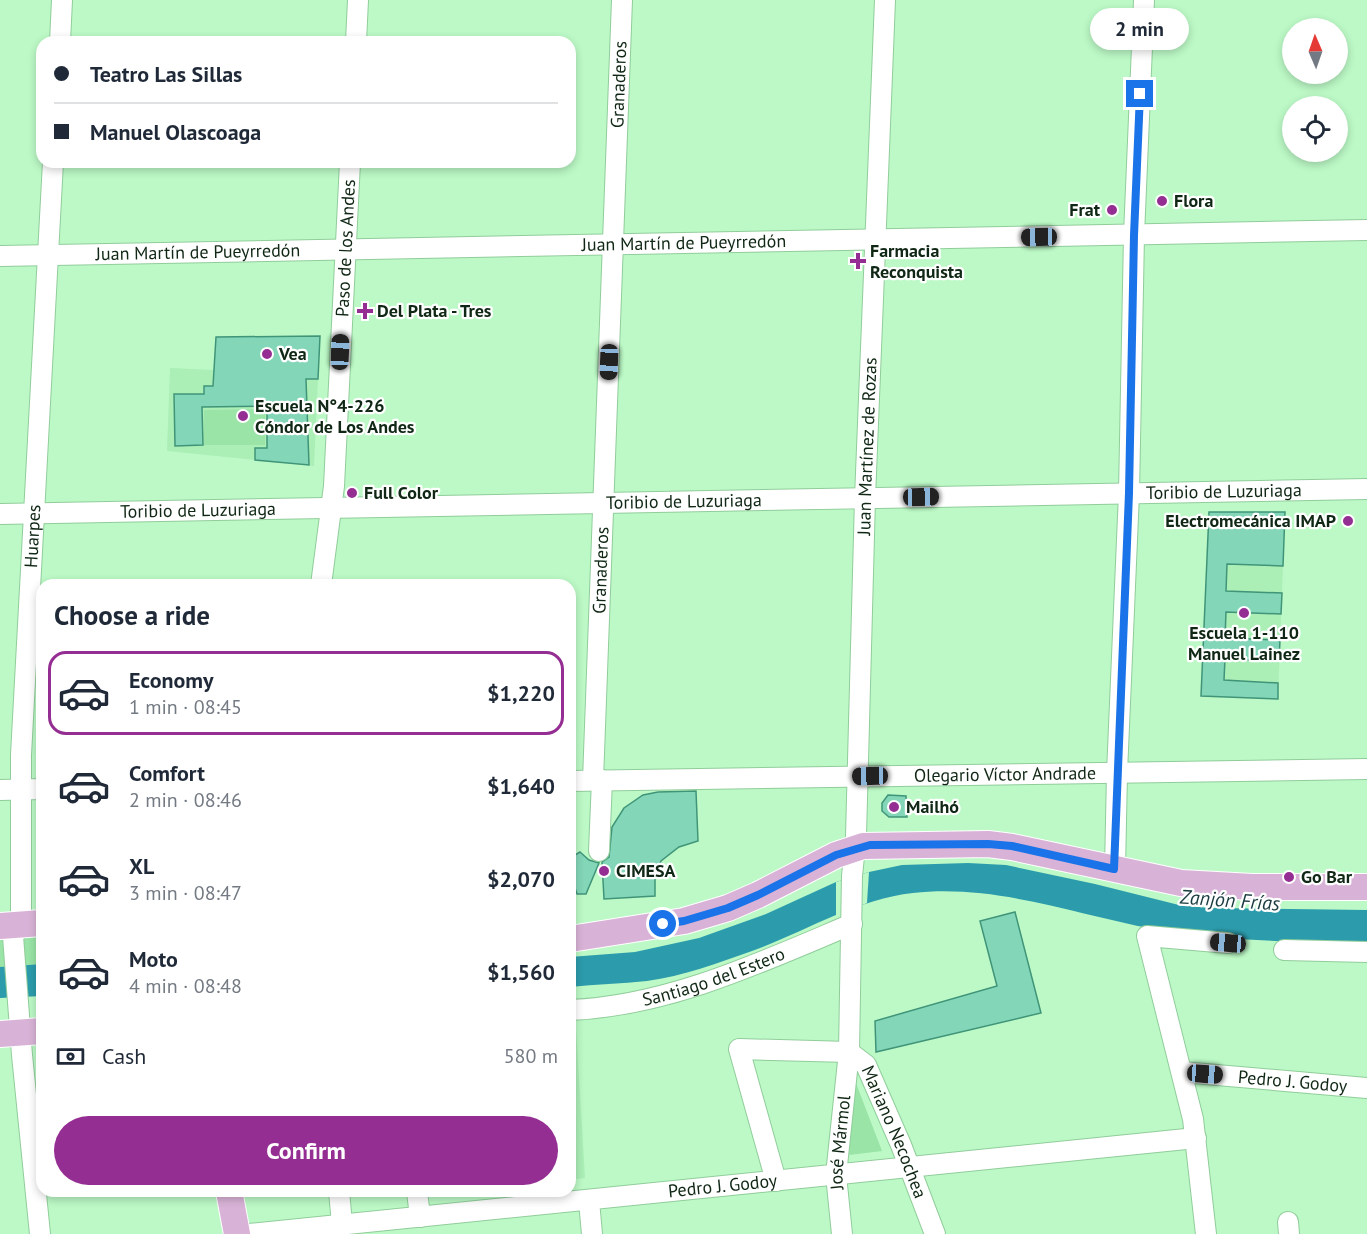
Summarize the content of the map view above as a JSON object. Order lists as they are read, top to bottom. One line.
{"streets":{"street":["Granaderos","Juan Martín de Pueyrredón","Paso de los Andes","Juan Martínez de Rozas","Toribio de Luzuriaga","Huarpes","Olegario Víctor Andrade","Santiago del Estero","Pedro J. Godoy","Mariano Necochea","José Mármol"]},"crossings":[["Granaderos","Juan Martín de Pueyrredón"],["Granaderos","Toribio de Luzuriaga"],["Granaderos","Olegario Víctor Andrade"],["Juan Martín de Pueyrredón","Paso de los Andes"],["Juan Martín de Pueyrredón","Juan Martínez de Rozas"],["Juan Martín de Pueyrredón","Huarpes"],["Paso de los Andes","Toribio de Luzuriaga"],["Juan Martínez de Rozas","Toribio de Luzuriaga"],["Juan Martínez de Rozas","Olegario Víctor Andrade"],["Juan Martínez de Rozas","Santiago del Estero"],["Juan Martínez de Rozas","Mariano Necochea"],["Toribio de Luzuriaga","Huarpes"],["Santiago del Estero","Mariano Necochea"],["Pedro J. Godoy","Mariano Necochea"],["Pedro J. Godoy","José Mármol"],["Mariano Necochea","José Mármol"]],"water":["Zanjón Frías"],"places":{"other":["Flora","Frat","Vea","Escuela N°4-226 Cóndor de Los Andes","Full Color","Electromecánica IMAP","Escuela 1-110 Manuel Lainez","Mailhó","CIMESA","Go Bar"],"health":["Farmacia Reconquista","Del Plata - Tres"]},"north":"top","page":{"bubble":"2 min","banner":["Teatro Las Sillas","Manuel Olascoaga"],"heading":"Choose a ride","list":[{"name":"Economy","note":"1 min · 08:45","value":"$1,220"},{"name":"Comfort","note":"2 min · 08:46","value":"$1,640"},{"name":"XL","note":"3 min · 08:47","value":"$2,070"},{"name":"Moto","note":"4 min · 08:48","value":"$1,560"}],"pay":["Cash","580 m"],"buttons":"Confirm"}}
